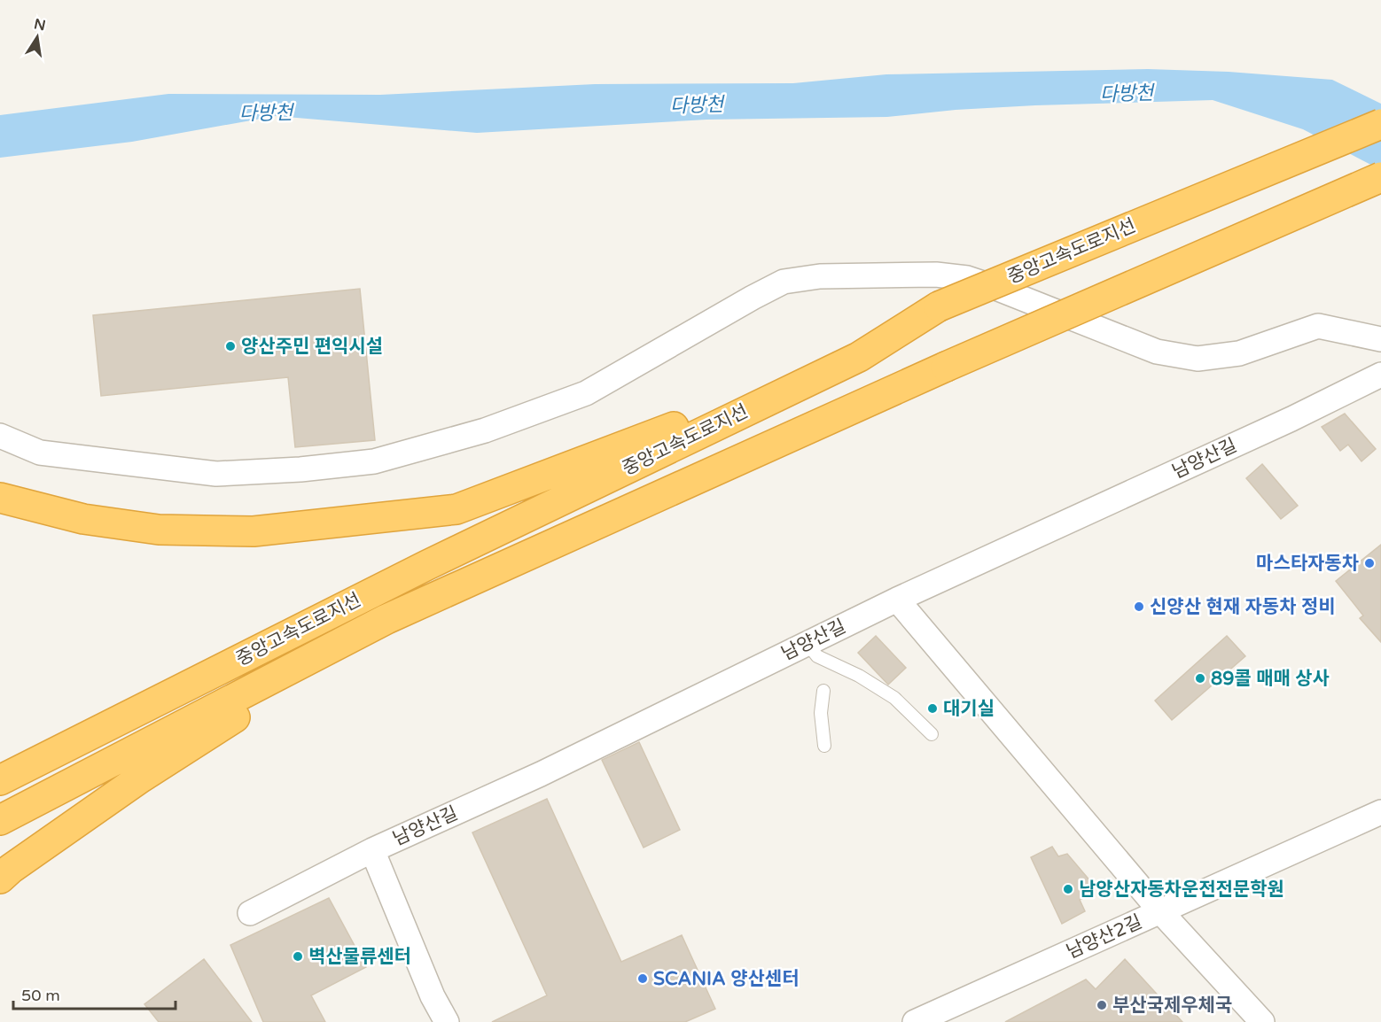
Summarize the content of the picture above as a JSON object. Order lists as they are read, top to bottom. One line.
{"streets":{"highway":["중앙고속도로지선"],"street":["남양산길","남양산2길"]},"water":["다방천"],"places":["양산주민 편익시설","마스타자동차","신양산 현재 자동차 정비","89콜 매매 상사","대기실","남양산자동차운전전문학원","벽산물류센터","SCANIA 양산센터","부산국제우체국"],"scale_bar":"50 m","north":"top"}
